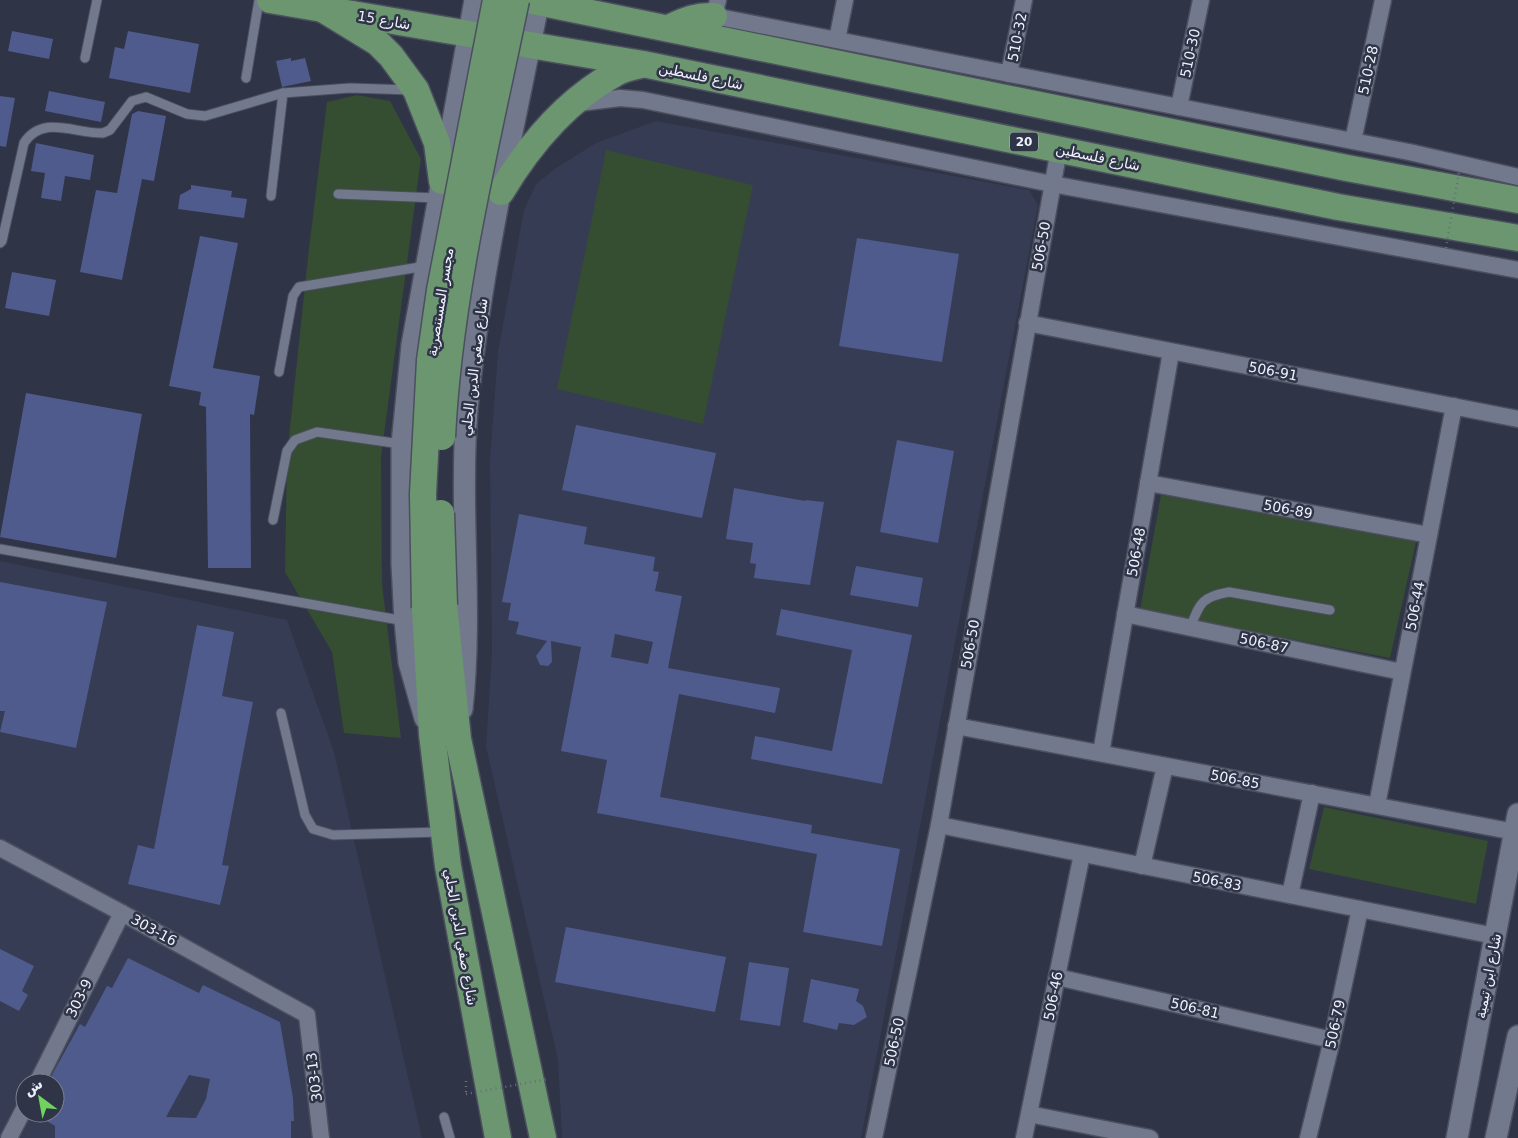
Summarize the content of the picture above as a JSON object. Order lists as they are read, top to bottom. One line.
{"streets":{"main road":["شارع 15","شارع فلسطين","20","مجسر المستنصرية","شارع صفي الدين الحلي"],"street":["510-32","510-30","510-28","506-50","506-91","506-89","506-48","506-44","506-87","506-85","506-83","303-16","شارع ابن تيمية","506-46","303-9","506-81","506-79","303-13"]},"crossings":[["شارع 15","شارع صفي الدين الحلي"],["شارع فلسطين","506-50"],["شارع فلسطين","شارع صفي الدين الحلي"],["506-50","506-91"],["506-50","506-85"],["506-50","506-83"],["مجسر المستنصرية","شارع صفي الدين الحلي"],["506-91","506-48"],["506-91","506-44"],["506-89","506-48"],["506-89","506-44"],["506-48","506-87"],["506-48","506-85"],["506-44","506-87"],["506-44","506-85"],["506-85","شارع ابن تيمية"],["506-83","شارع ابن تيمية"],["506-83","506-46"],["506-83","506-79"],["303-16","303-9"],["303-16","303-13"],["506-46","506-81"],["506-81","506-79"]],"north":"top left"}
